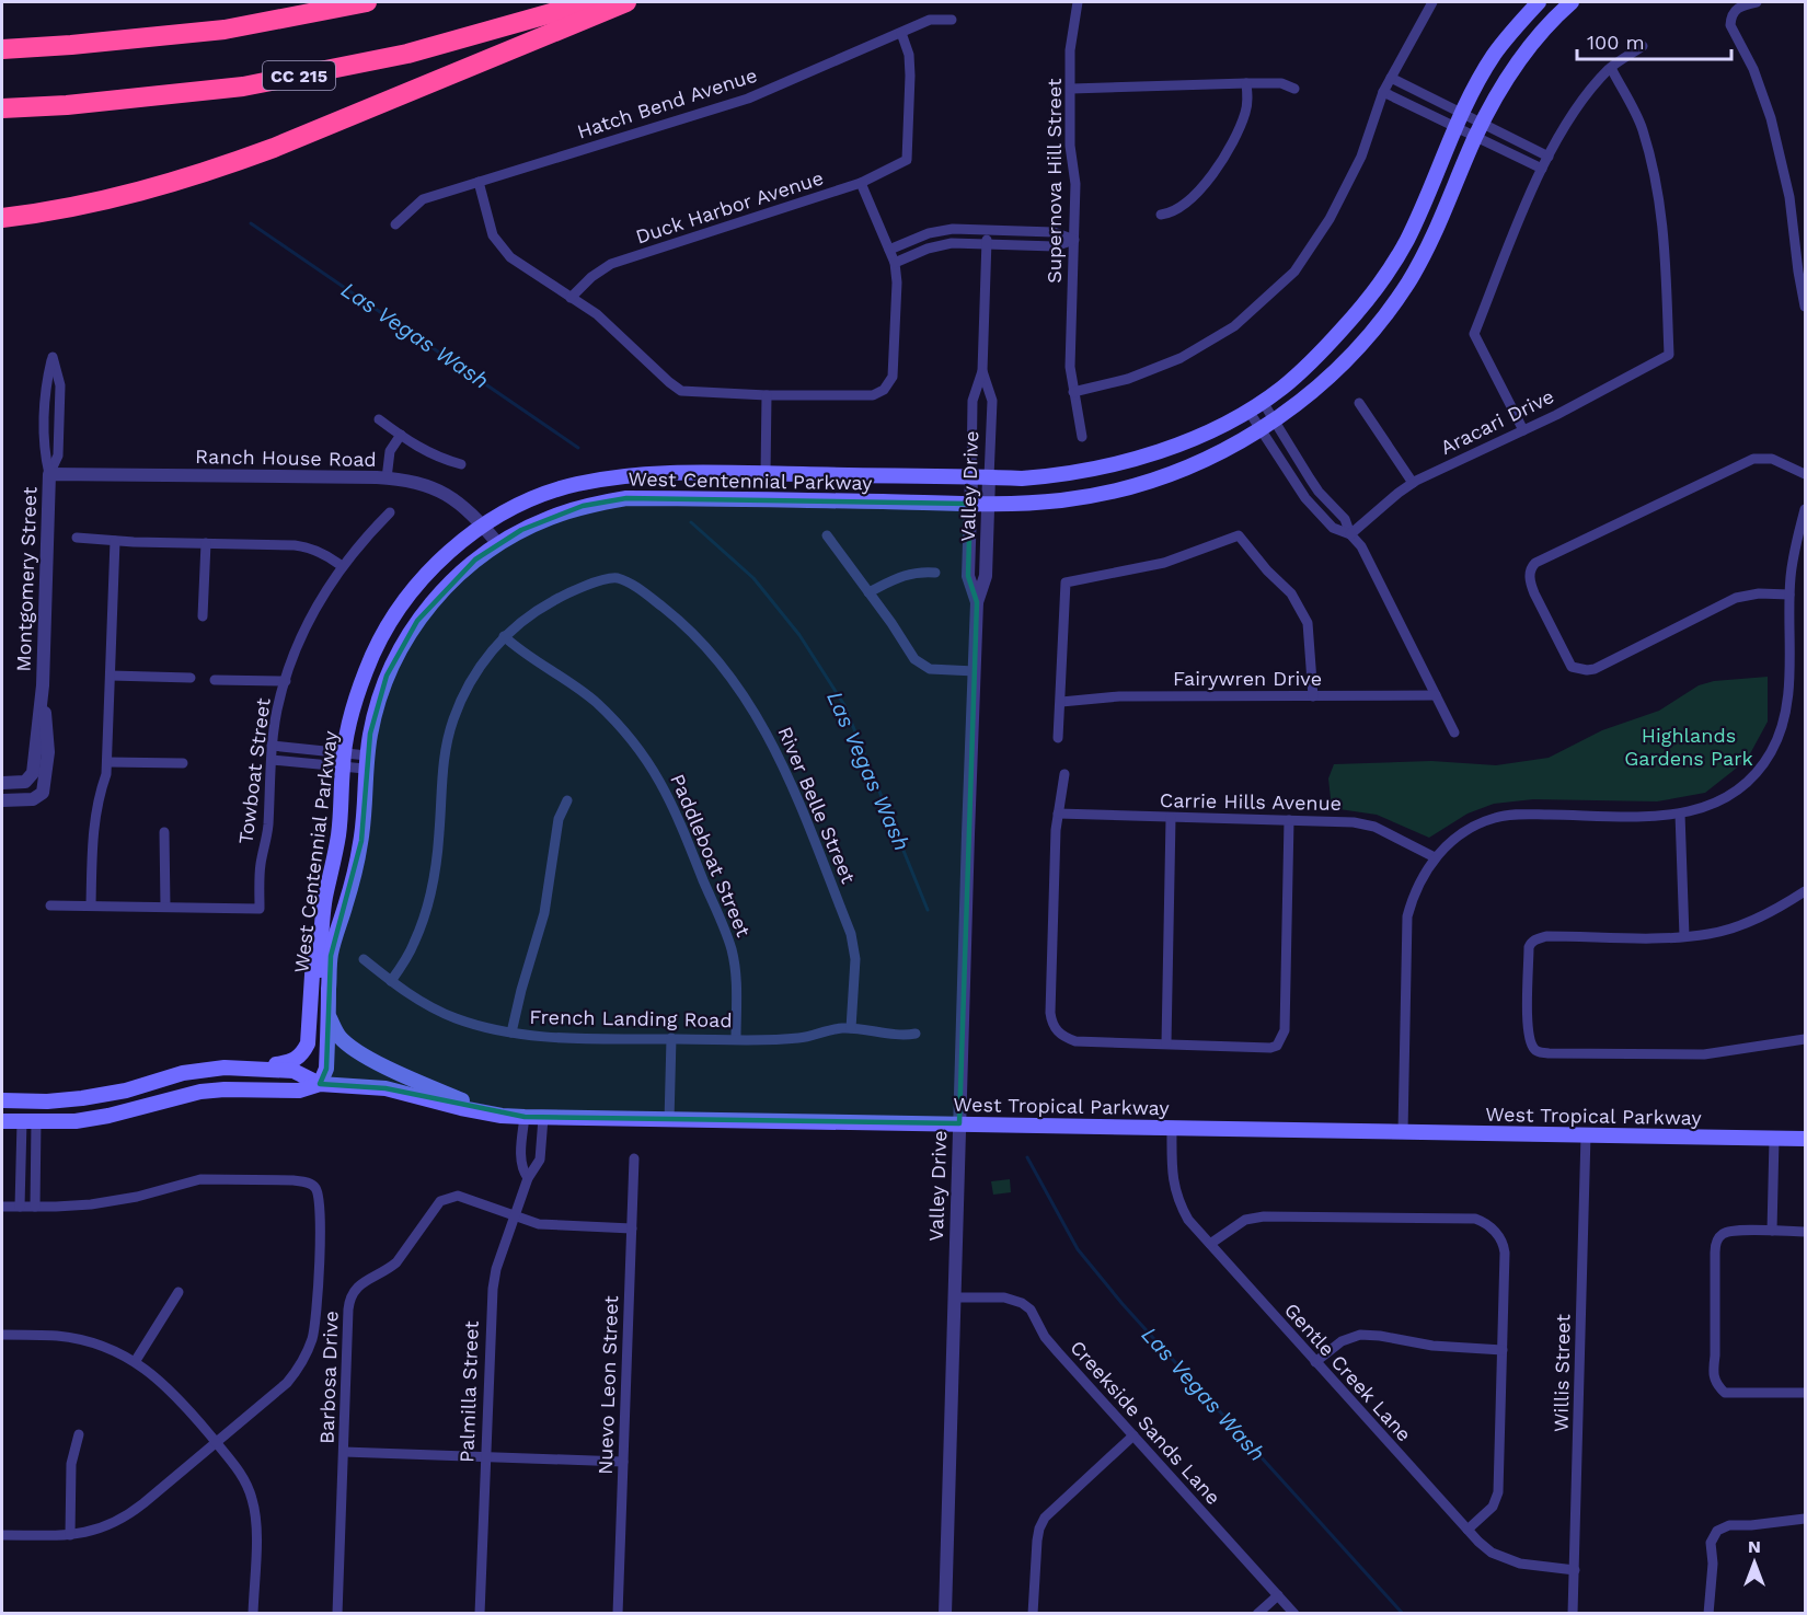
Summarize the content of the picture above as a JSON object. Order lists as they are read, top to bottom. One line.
{"streets":{"highway":["CC 215"],"main road":["West Centennial Parkway","West Tropical Parkway"],"street":["Hatch Bend Avenue","Supernova Hill Street","Duck Harbor Avenue","Aracari Drive","Ranch House Road","Valley Drive","Montgomery Street","Fairywren Drive","Towboat Street","Carrie Hills Avenue","River Belle Street","Paddleboat Street","French Landing Road","Gentle Creek Lane","Willis Street","Barbosa Drive","Nuevo Leon Street","Palmilla Street","Creekside Sands Lane"]},"crossings":[["Hatch Bend Avenue","Duck Harbor Avenue"],["Ranch House Road","West Centennial Parkway"],["Ranch House Road","Montgomery Street"],["West Centennial Parkway","Valley Drive"],["West Centennial Parkway","West Tropical Parkway"],["Valley Drive","West Tropical Parkway"],["Valley Drive","Creekside Sands Lane"],["River Belle Street","Paddleboat Street"],["River Belle Street","French Landing Road"],["Paddleboat Street","French Landing Road"],["West Tropical Parkway","Gentle Creek Lane"],["West Tropical Parkway","Willis Street"],["West Tropical Parkway","Palmilla Street"],["Gentle Creek Lane","Willis Street"],["Barbosa Drive","Palmilla Street"]],"water":["Las Vegas Wash"],"parks":["Highlands Gardens Park"],"scale_bar":"100 m","north":"top"}
